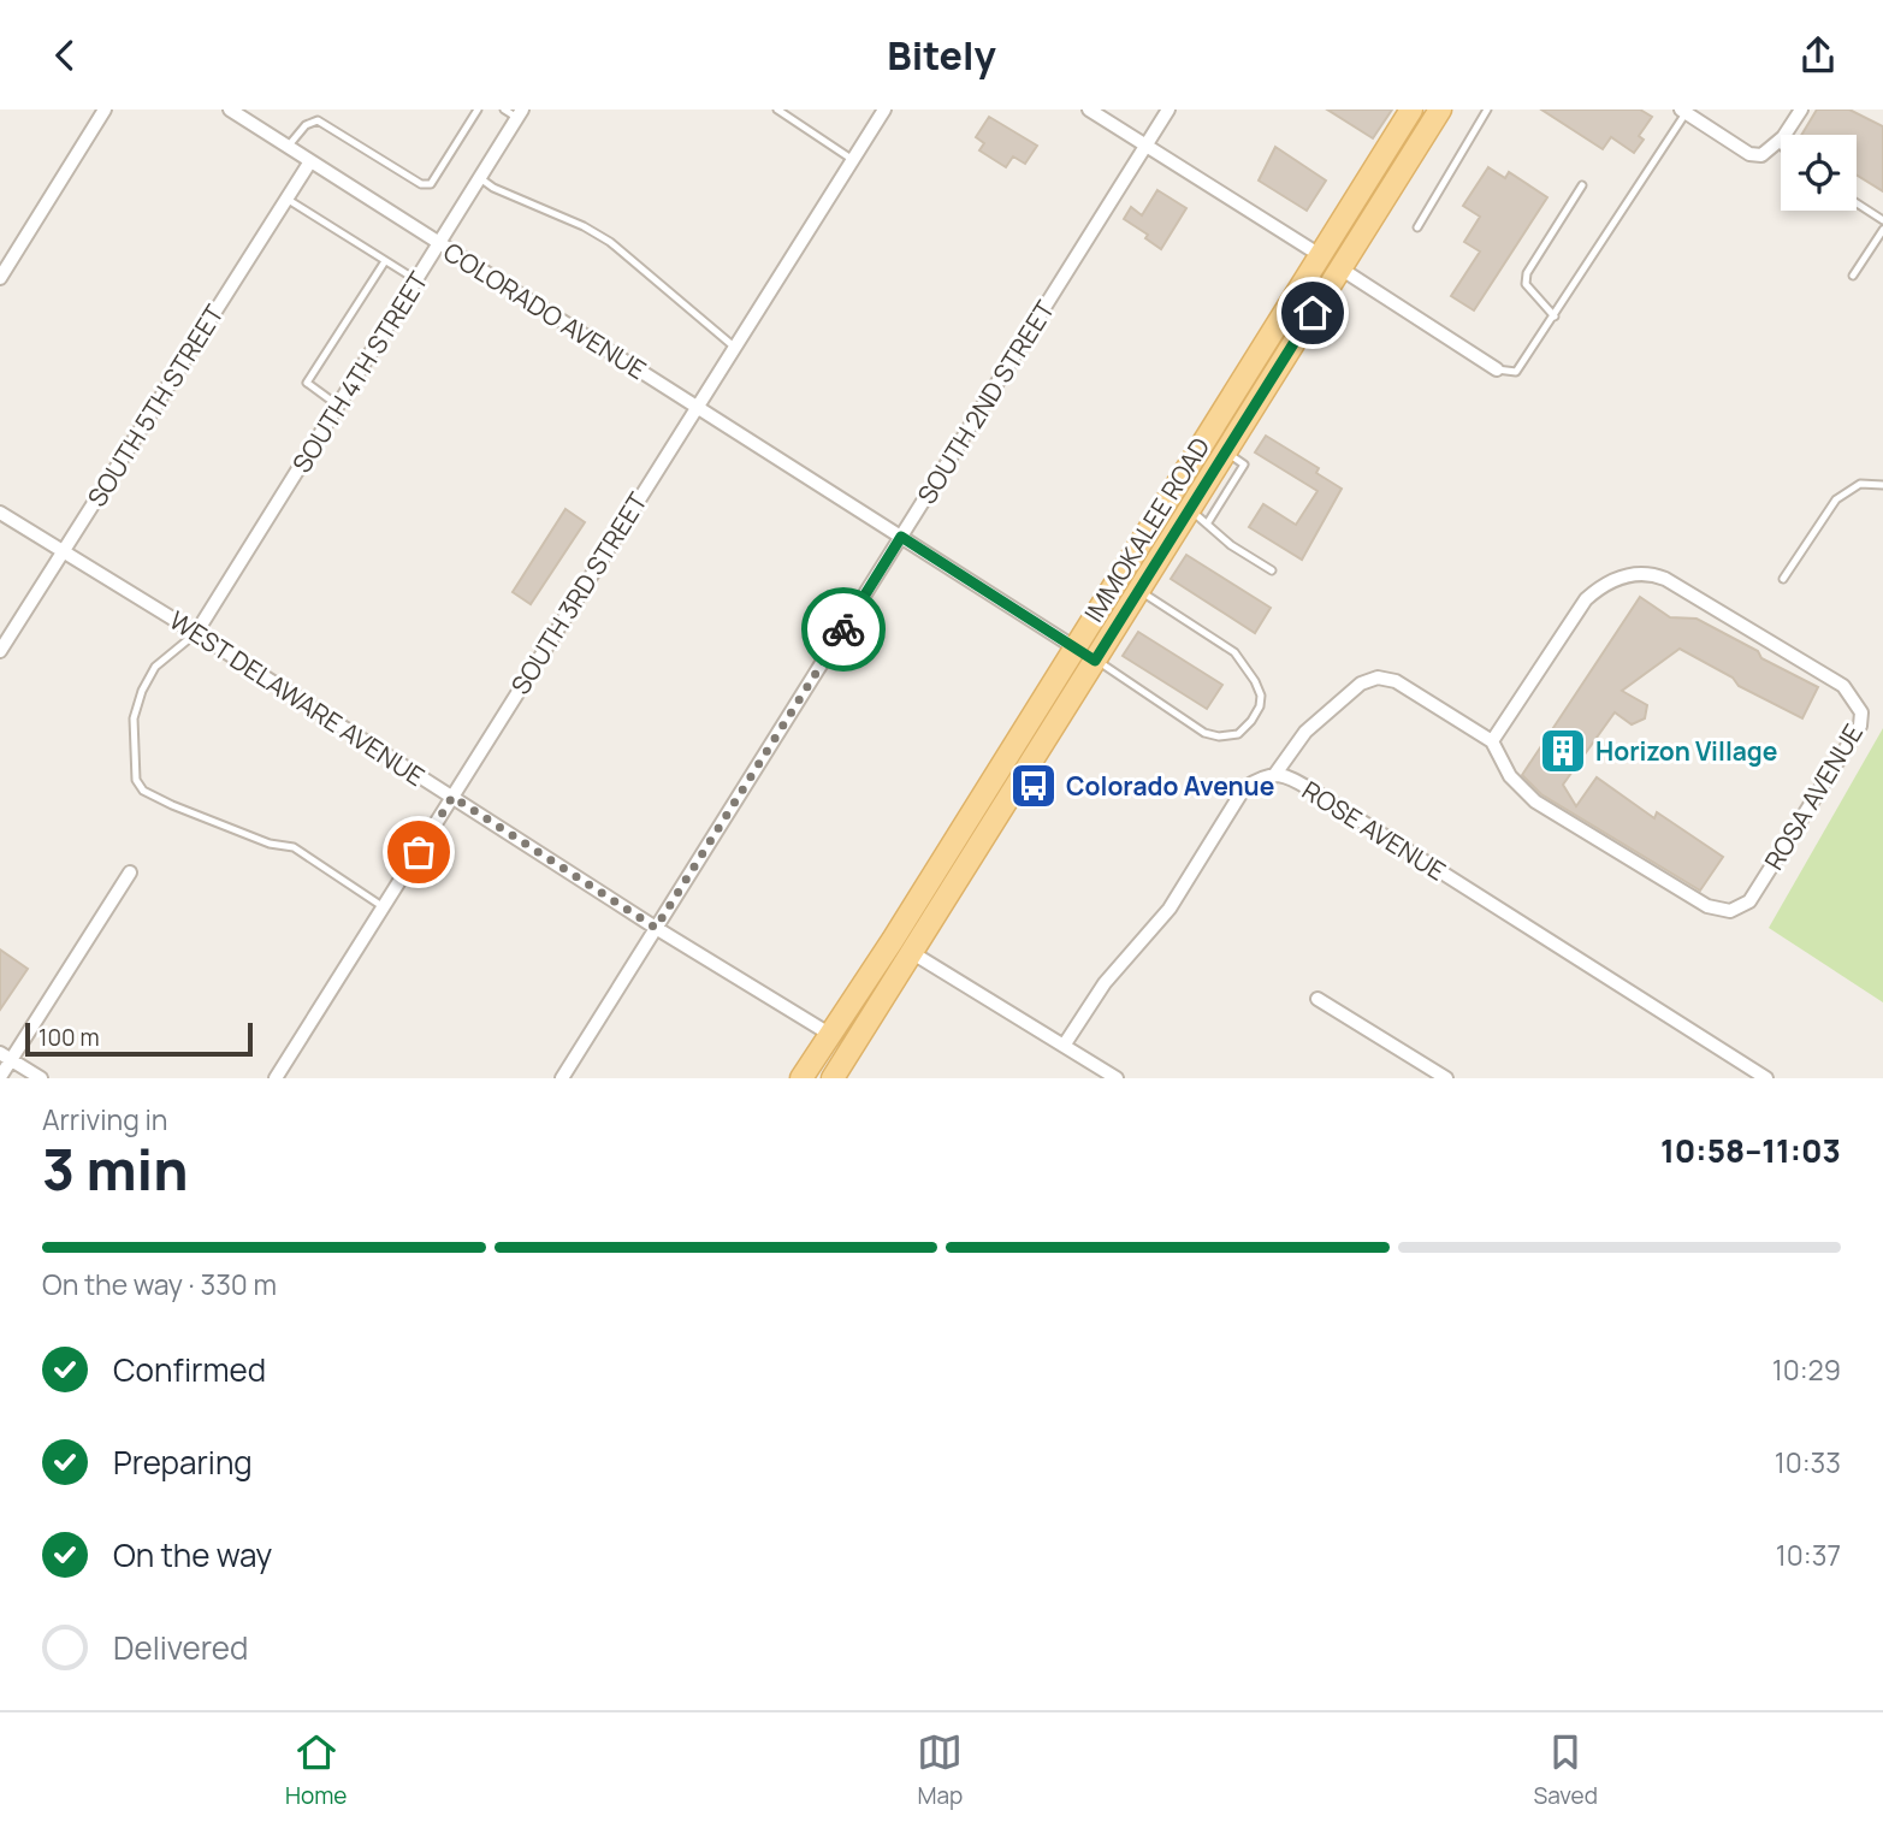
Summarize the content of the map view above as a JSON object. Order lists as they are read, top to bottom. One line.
{"streets":{"main road":["IMMOKALEE ROAD"],"street":["COLORADO AVENUE","SOUTH 4TH STREET","SOUTH 2ND STREET","SOUTH 5TH STREET","SOUTH 3RD STREET","WEST DELAWARE AVENUE","ROSA AVENUE","ROSE AVENUE"]},"crossings":[["COLORADO AVENUE","SOUTH 4TH STREET"],["COLORADO AVENUE","SOUTH 2ND STREET"],["COLORADO AVENUE","SOUTH 5TH STREET"],["COLORADO AVENUE","IMMOKALEE ROAD"],["COLORADO AVENUE","SOUTH 3RD STREET"],["SOUTH 4TH STREET","WEST DELAWARE AVENUE"],["SOUTH 2ND STREET","WEST DELAWARE AVENUE"],["SOUTH 5TH STREET","WEST DELAWARE AVENUE"],["IMMOKALEE ROAD","WEST DELAWARE AVENUE"],["SOUTH 3RD STREET","WEST DELAWARE AVENUE"],["ROSA AVENUE","ROSE AVENUE"]],"places":{"building":["Horizon Village"],"bus stop":["Colorado Avenue"]},"scale_bar":"100 m","page":{"header":"Bitely","scale":"100 m","heading":["3 min","Arriving in","10:58–11:03"],"bar":"On the way · 330 m","list":[["Confirmed","10:29"],["Preparing","10:33"],["On the way","10:37"],"Delivered"],"tabs":["Home","Map","Saved"]}}
